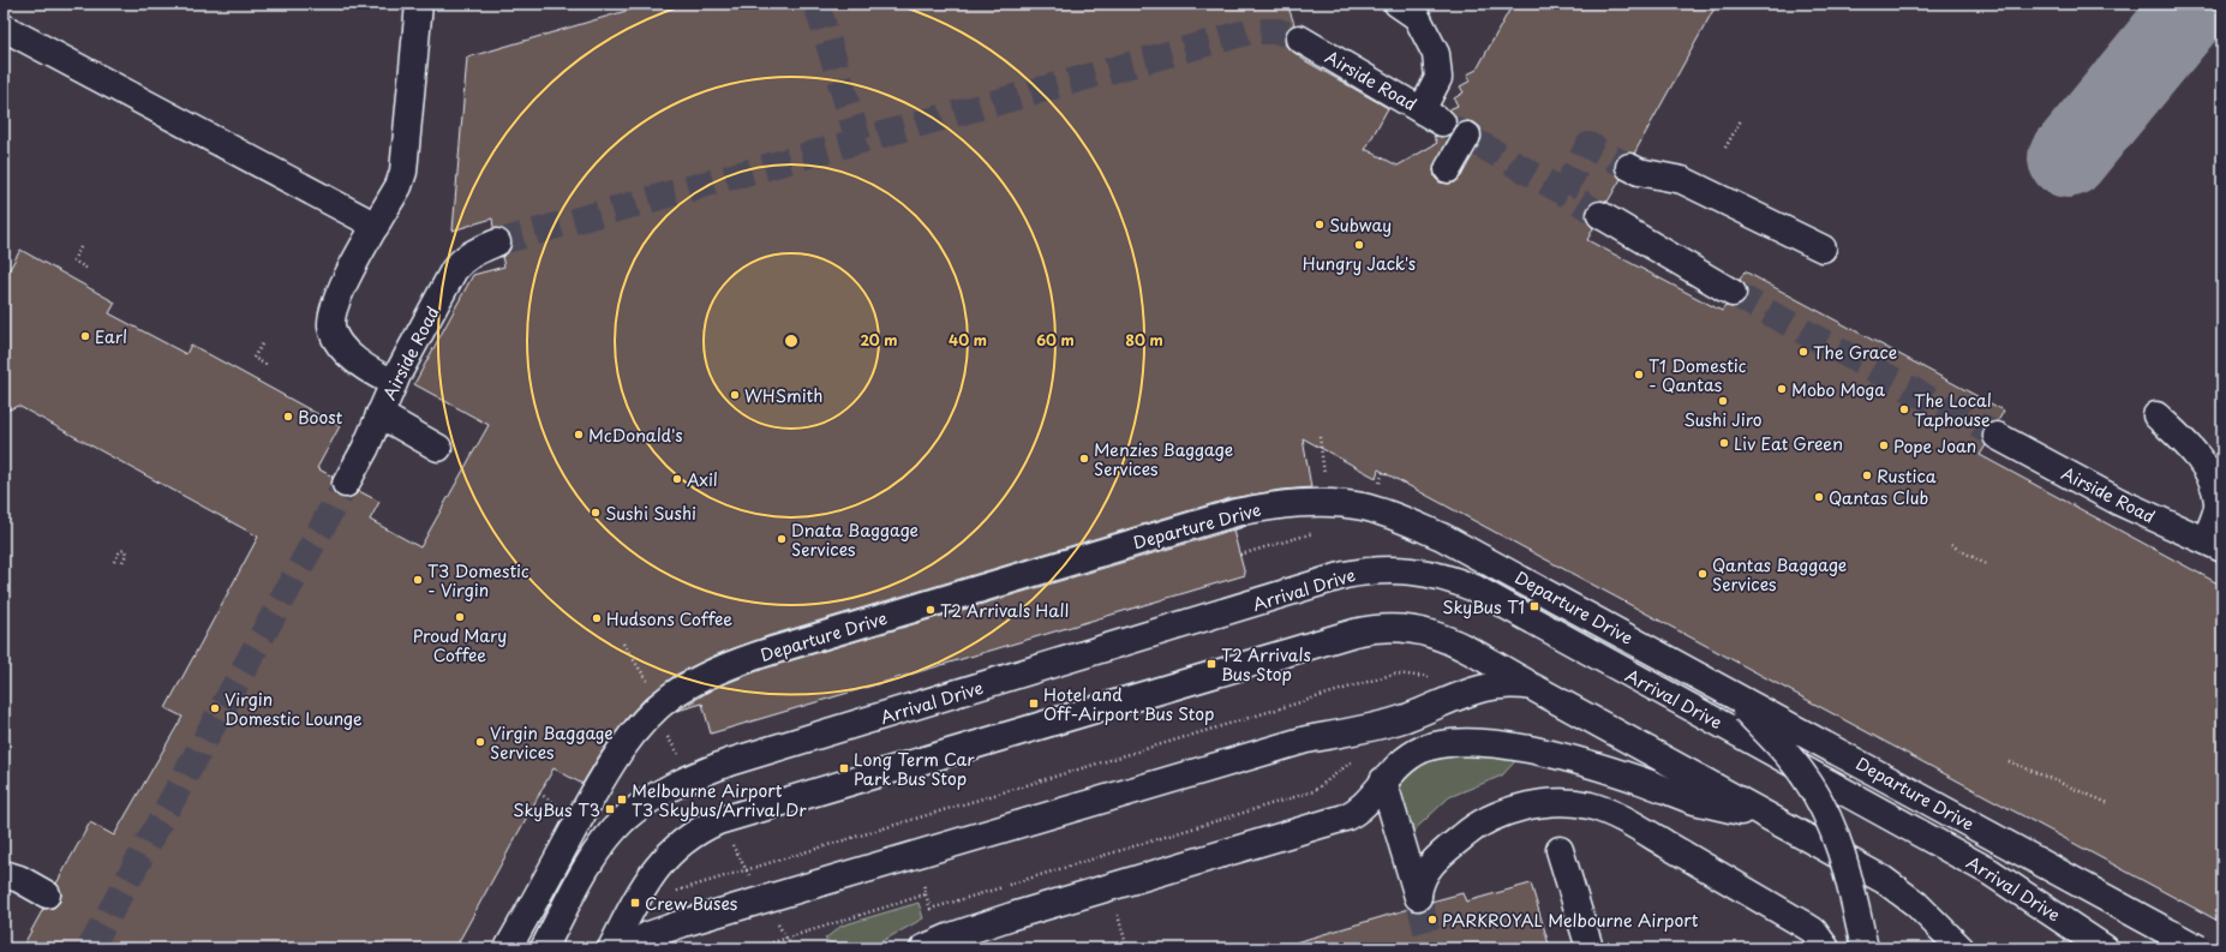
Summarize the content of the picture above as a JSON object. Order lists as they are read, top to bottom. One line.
{"streets":{"street":["Airside Road","Departure Drive","Arrival Drive"]},"places":{"other":["Subway","Hungry Jack's","Earl","The Grace","T1 Domestic - Qantas","Mobo Moga","WHSmith","Sushi Jiro","The Local Taphouse","Boost","McDonald's","Liv Eat Green","Pope Joan","Menzies Baggage Services","Rustica","Axil","Qantas Club","Sushi Sushi","Dnata Baggage Services","Qantas Baggage Services","T3 Domestic - Virgin","T2 Arrivals Hall","Proud Mary Coffee","Hudsons Coffee","Virgin Domestic Lounge","Virgin Baggage Services","PARKROYAL Melbourne Airport"],"transit":["SkyBus T1","T2 Arrivals Bus Stop","Hotel and Off-Airport Bus Stop","Long Term Car Park Bus Stop","Melbourne Airport T3 Skybus/Arrival Dr","SkyBus T3","Crew Buses"]},"rings":["20 m","40 m","60 m","80 m"]}
